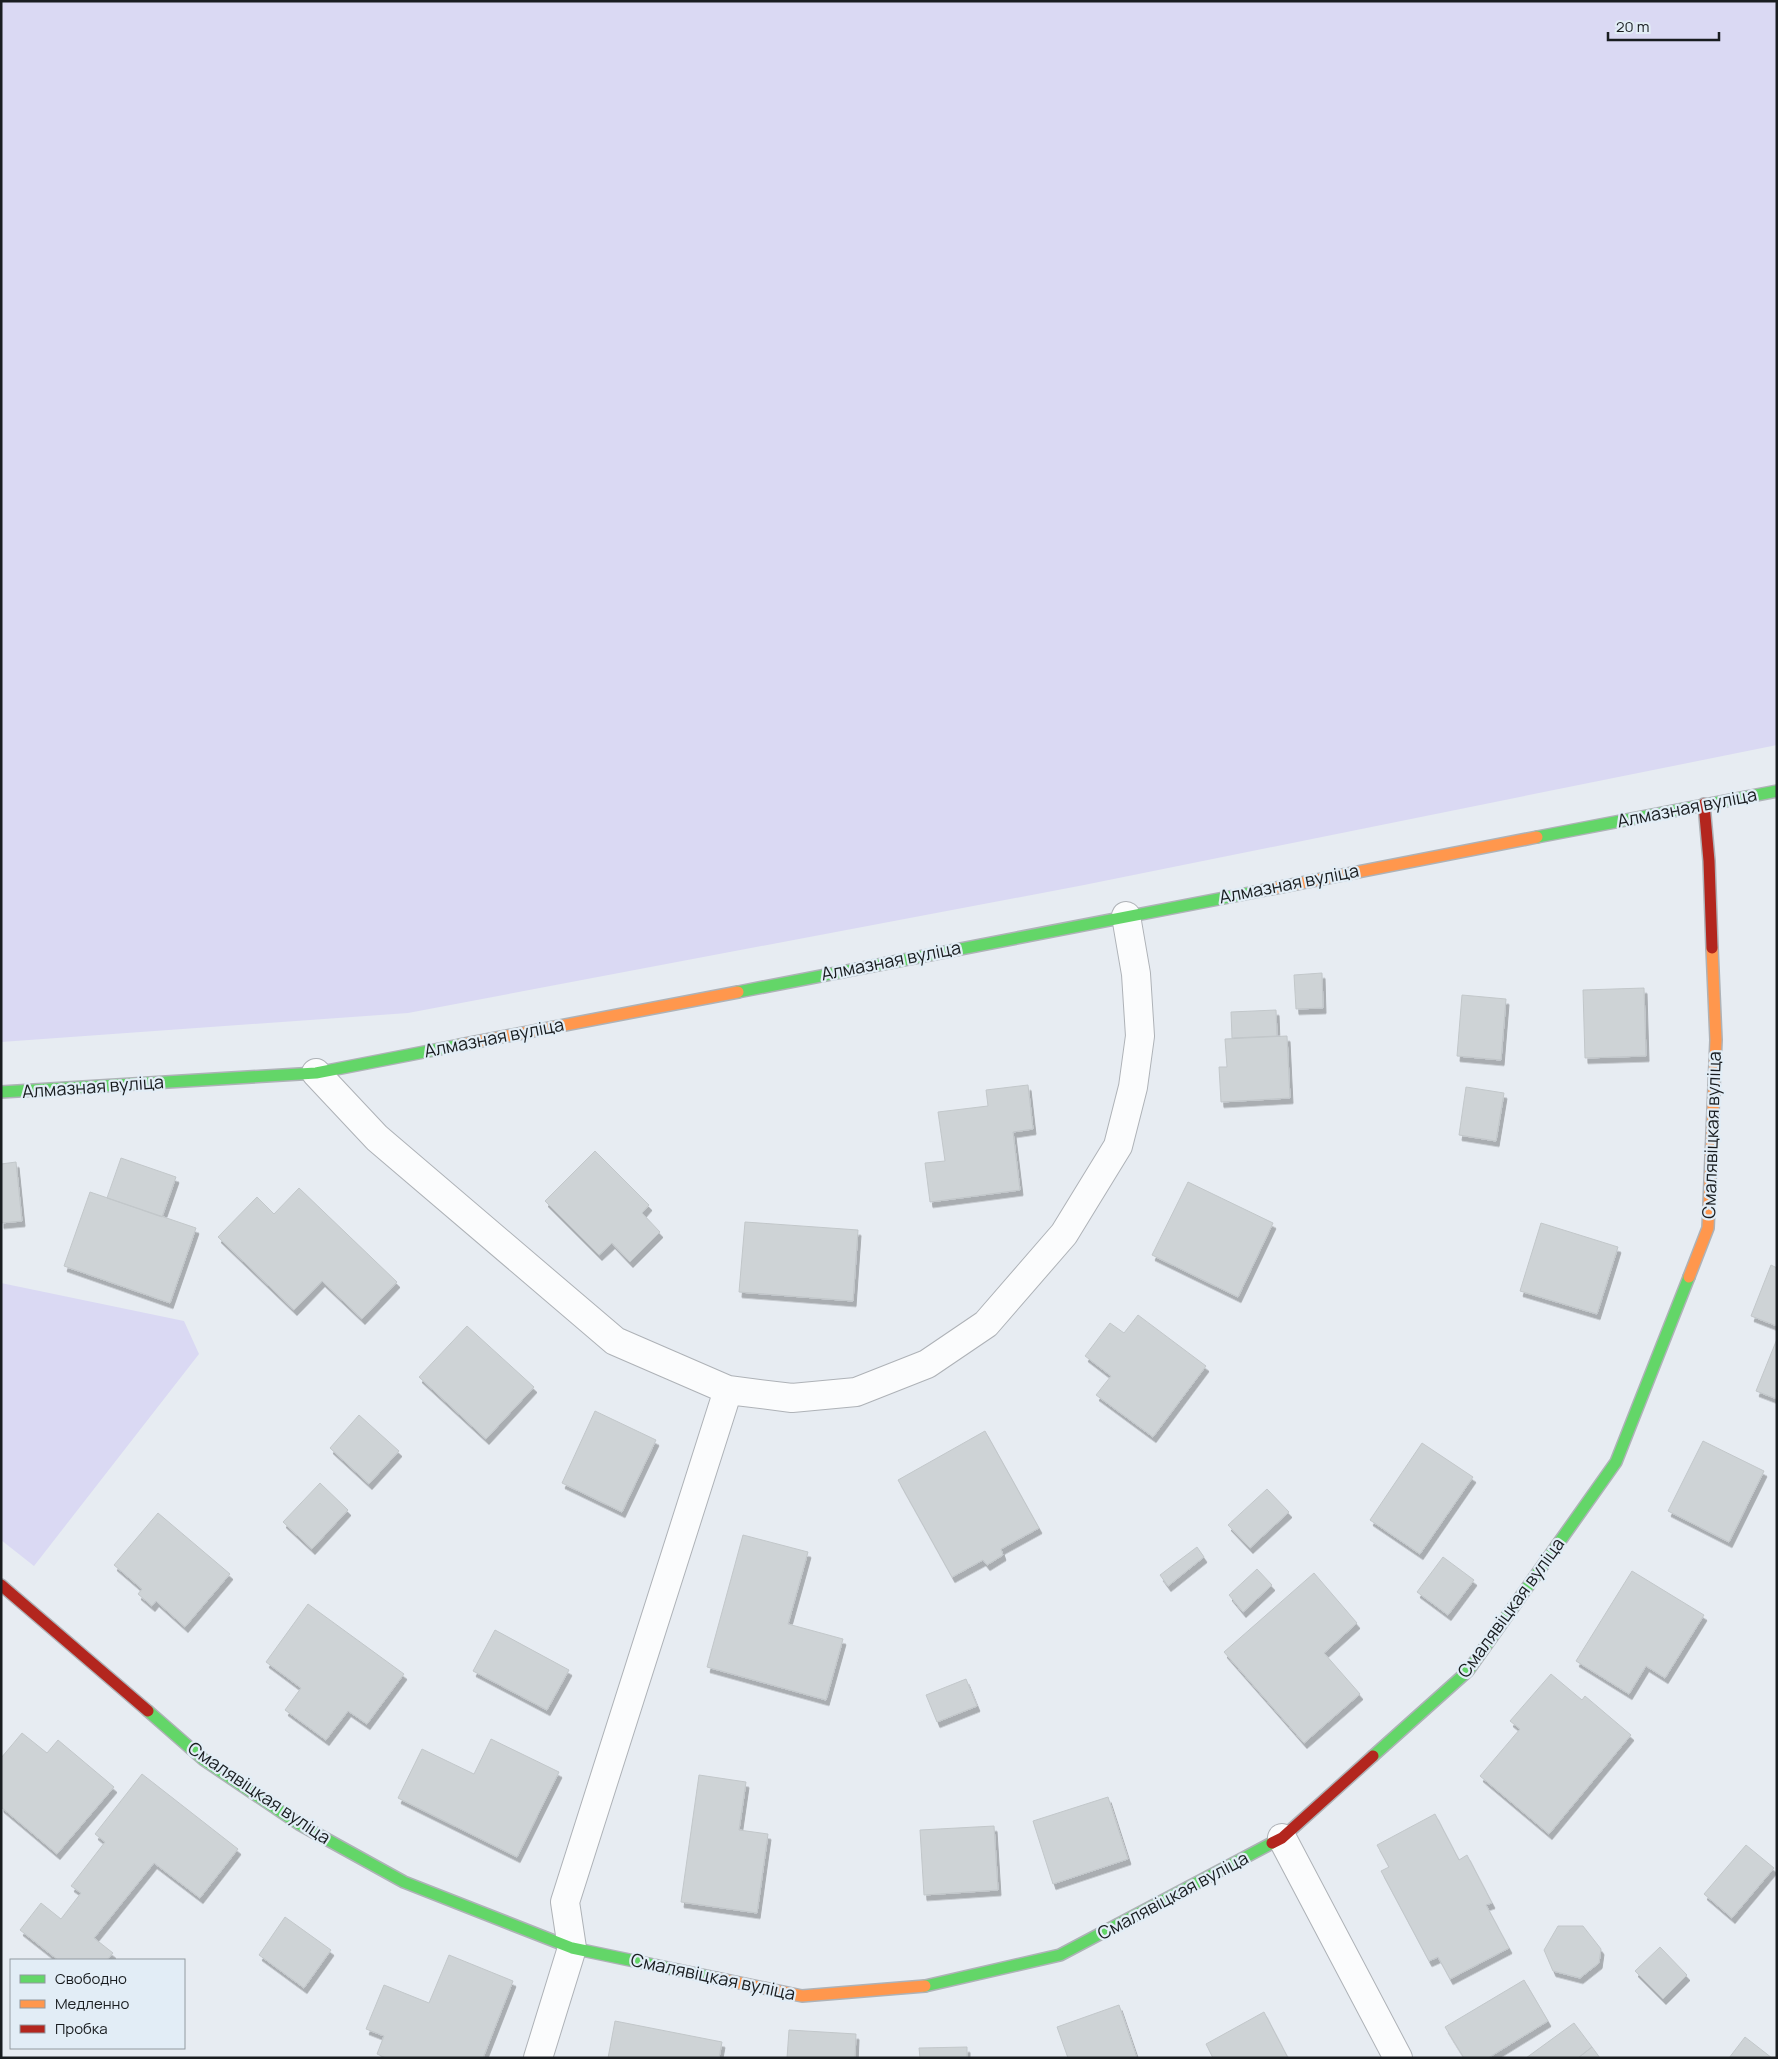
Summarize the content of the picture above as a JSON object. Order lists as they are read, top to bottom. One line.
{"streets":{"street":["Алмазная вуліца","Смалявіцкая вуліца"]},"crossings":[["Алмазная вуліца","Смалявіцкая вуліца"]],"legend":["Свободно","Медленно","Пробка"],"scale_bar":"20 m"}
